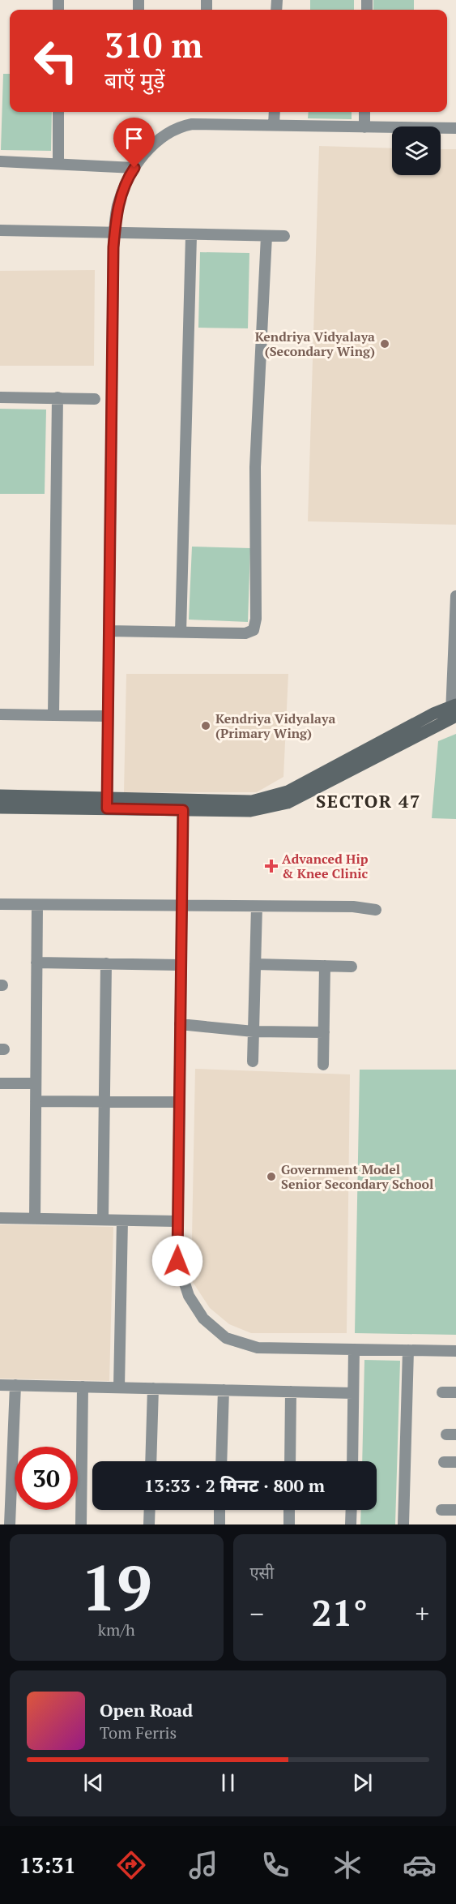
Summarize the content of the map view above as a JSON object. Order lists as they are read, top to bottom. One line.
{"districts":["SECTOR 47"],"places":{"other":["Kendriya Vidyalaya (Secondary Wing)","Kendriya Vidyalaya (Primary Wing)","Government Model Senior Secondary School"],"health":["Advanced Hip & Knee Clinic"]},"page":{"turn":["310 m","बाएँ मुड़ें"],"limit":"30","trip":"13:33 · 2 मिनट · 800 m","tile":[["19","km/h"],"एसी"],"heat":["−","21°","+"],"song":["Open Road","Tom Ferris"],"tabs":"13:31"}}
